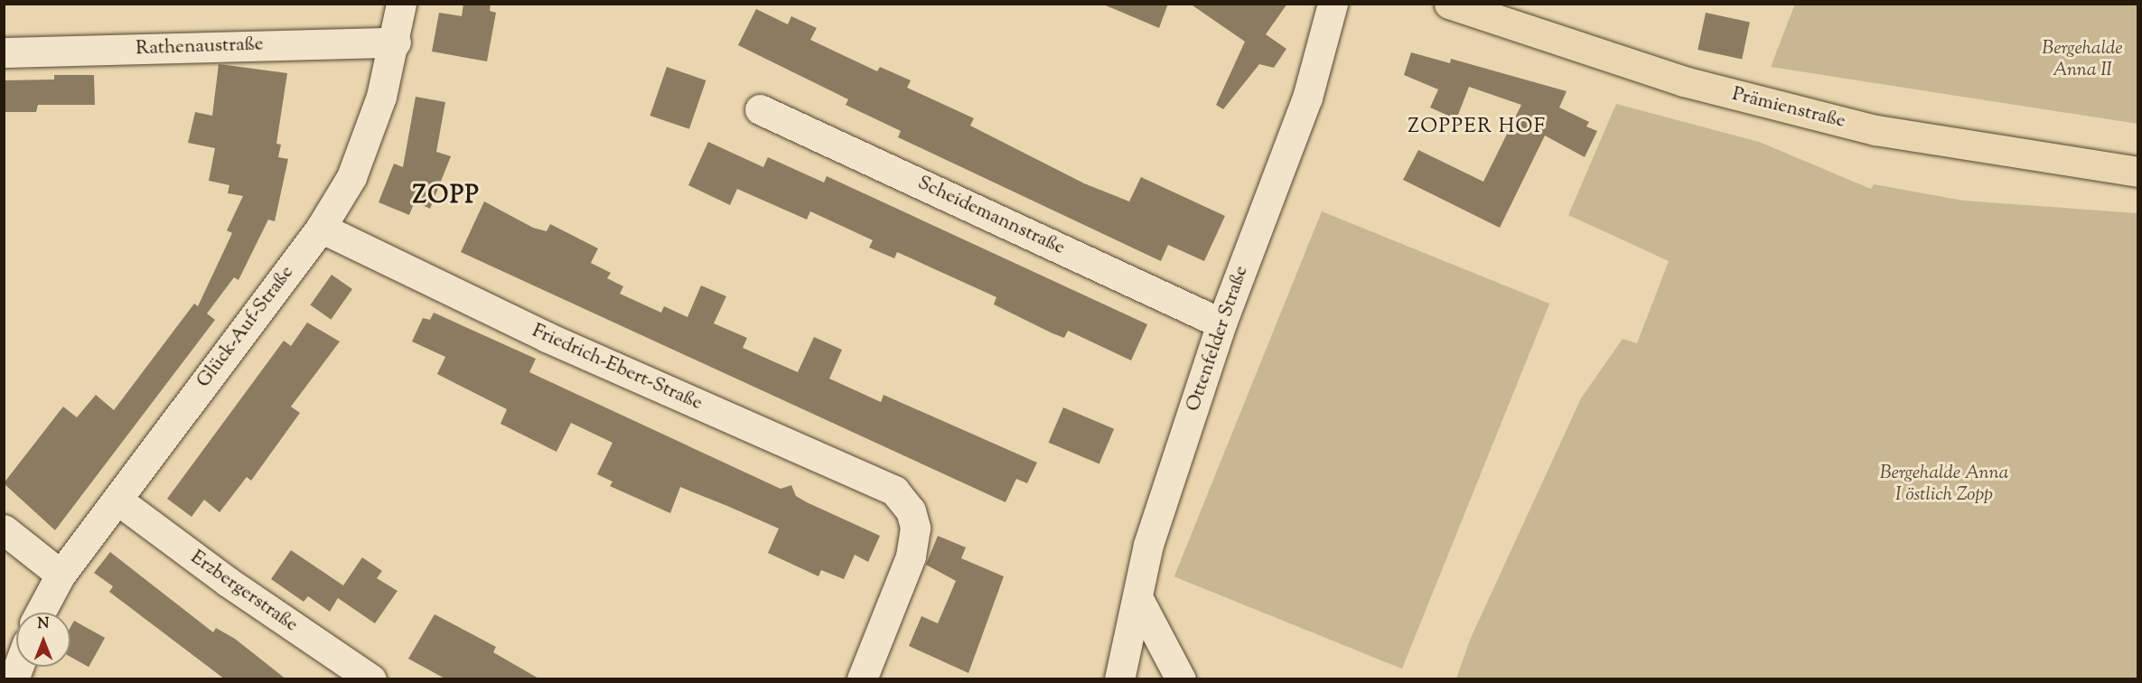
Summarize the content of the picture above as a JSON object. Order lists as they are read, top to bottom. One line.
{"streets":{"main road":["Prämienstraße"],"street":["Rathenaustraße","Scheidemannstraße","Glück-Auf-Straße","Ottenfelder Straße","Friedrich-Ebert-Straße","Erzbergerstraße"]},"crossings":[["Rathenaustraße","Glück-Auf-Straße"],["Scheidemannstraße","Ottenfelder Straße"],["Glück-Auf-Straße","Friedrich-Ebert-Straße"],["Glück-Auf-Straße","Erzbergerstraße"]],"districts":["ZOPPER HOF","ZOPP"],"parks":["Bergehalde Anna II","Bergehalde Anna I östlich Zopp"],"north":"top"}
